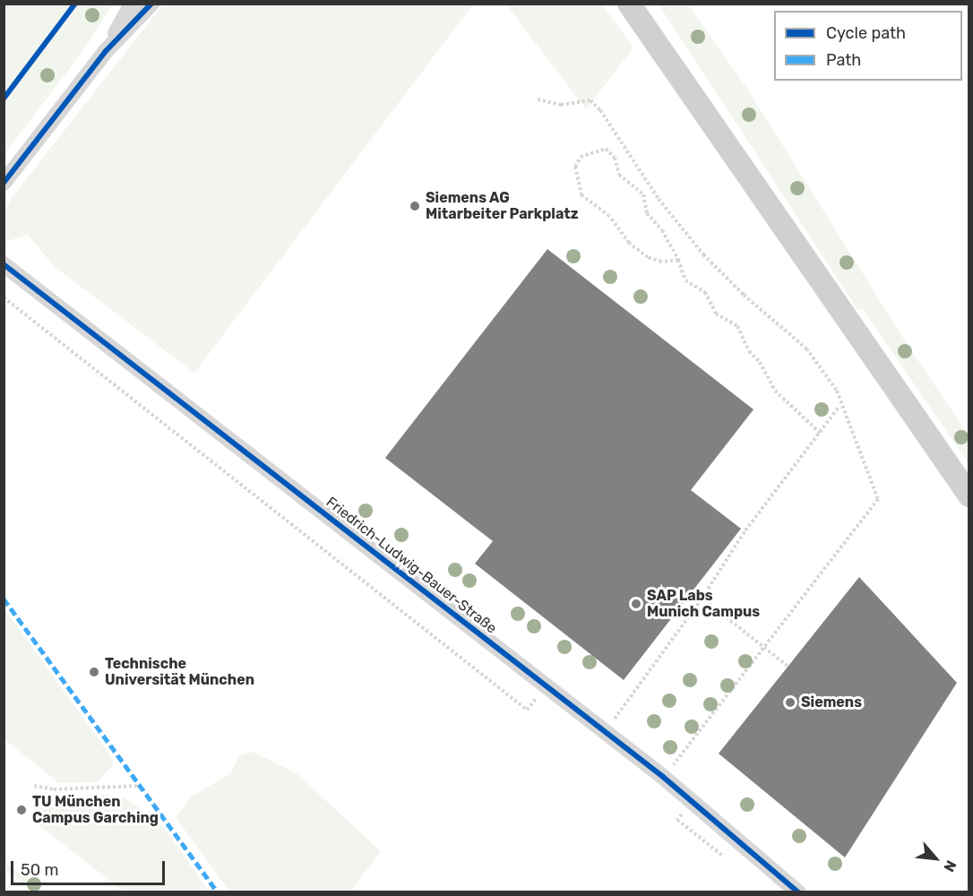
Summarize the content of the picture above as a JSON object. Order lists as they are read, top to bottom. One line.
{"streets":{"street":["Friedrich-Ludwig-Bauer-Straße"]},"places":["Siemens AG Mitarbeiter Parkplatz","SAP Labs Munich Campus","Technische Universität München","Siemens","TU München Campus Garching"],"legend":["Cycle path","Path"],"scale_bar":"50 m","north":"bottom right"}
